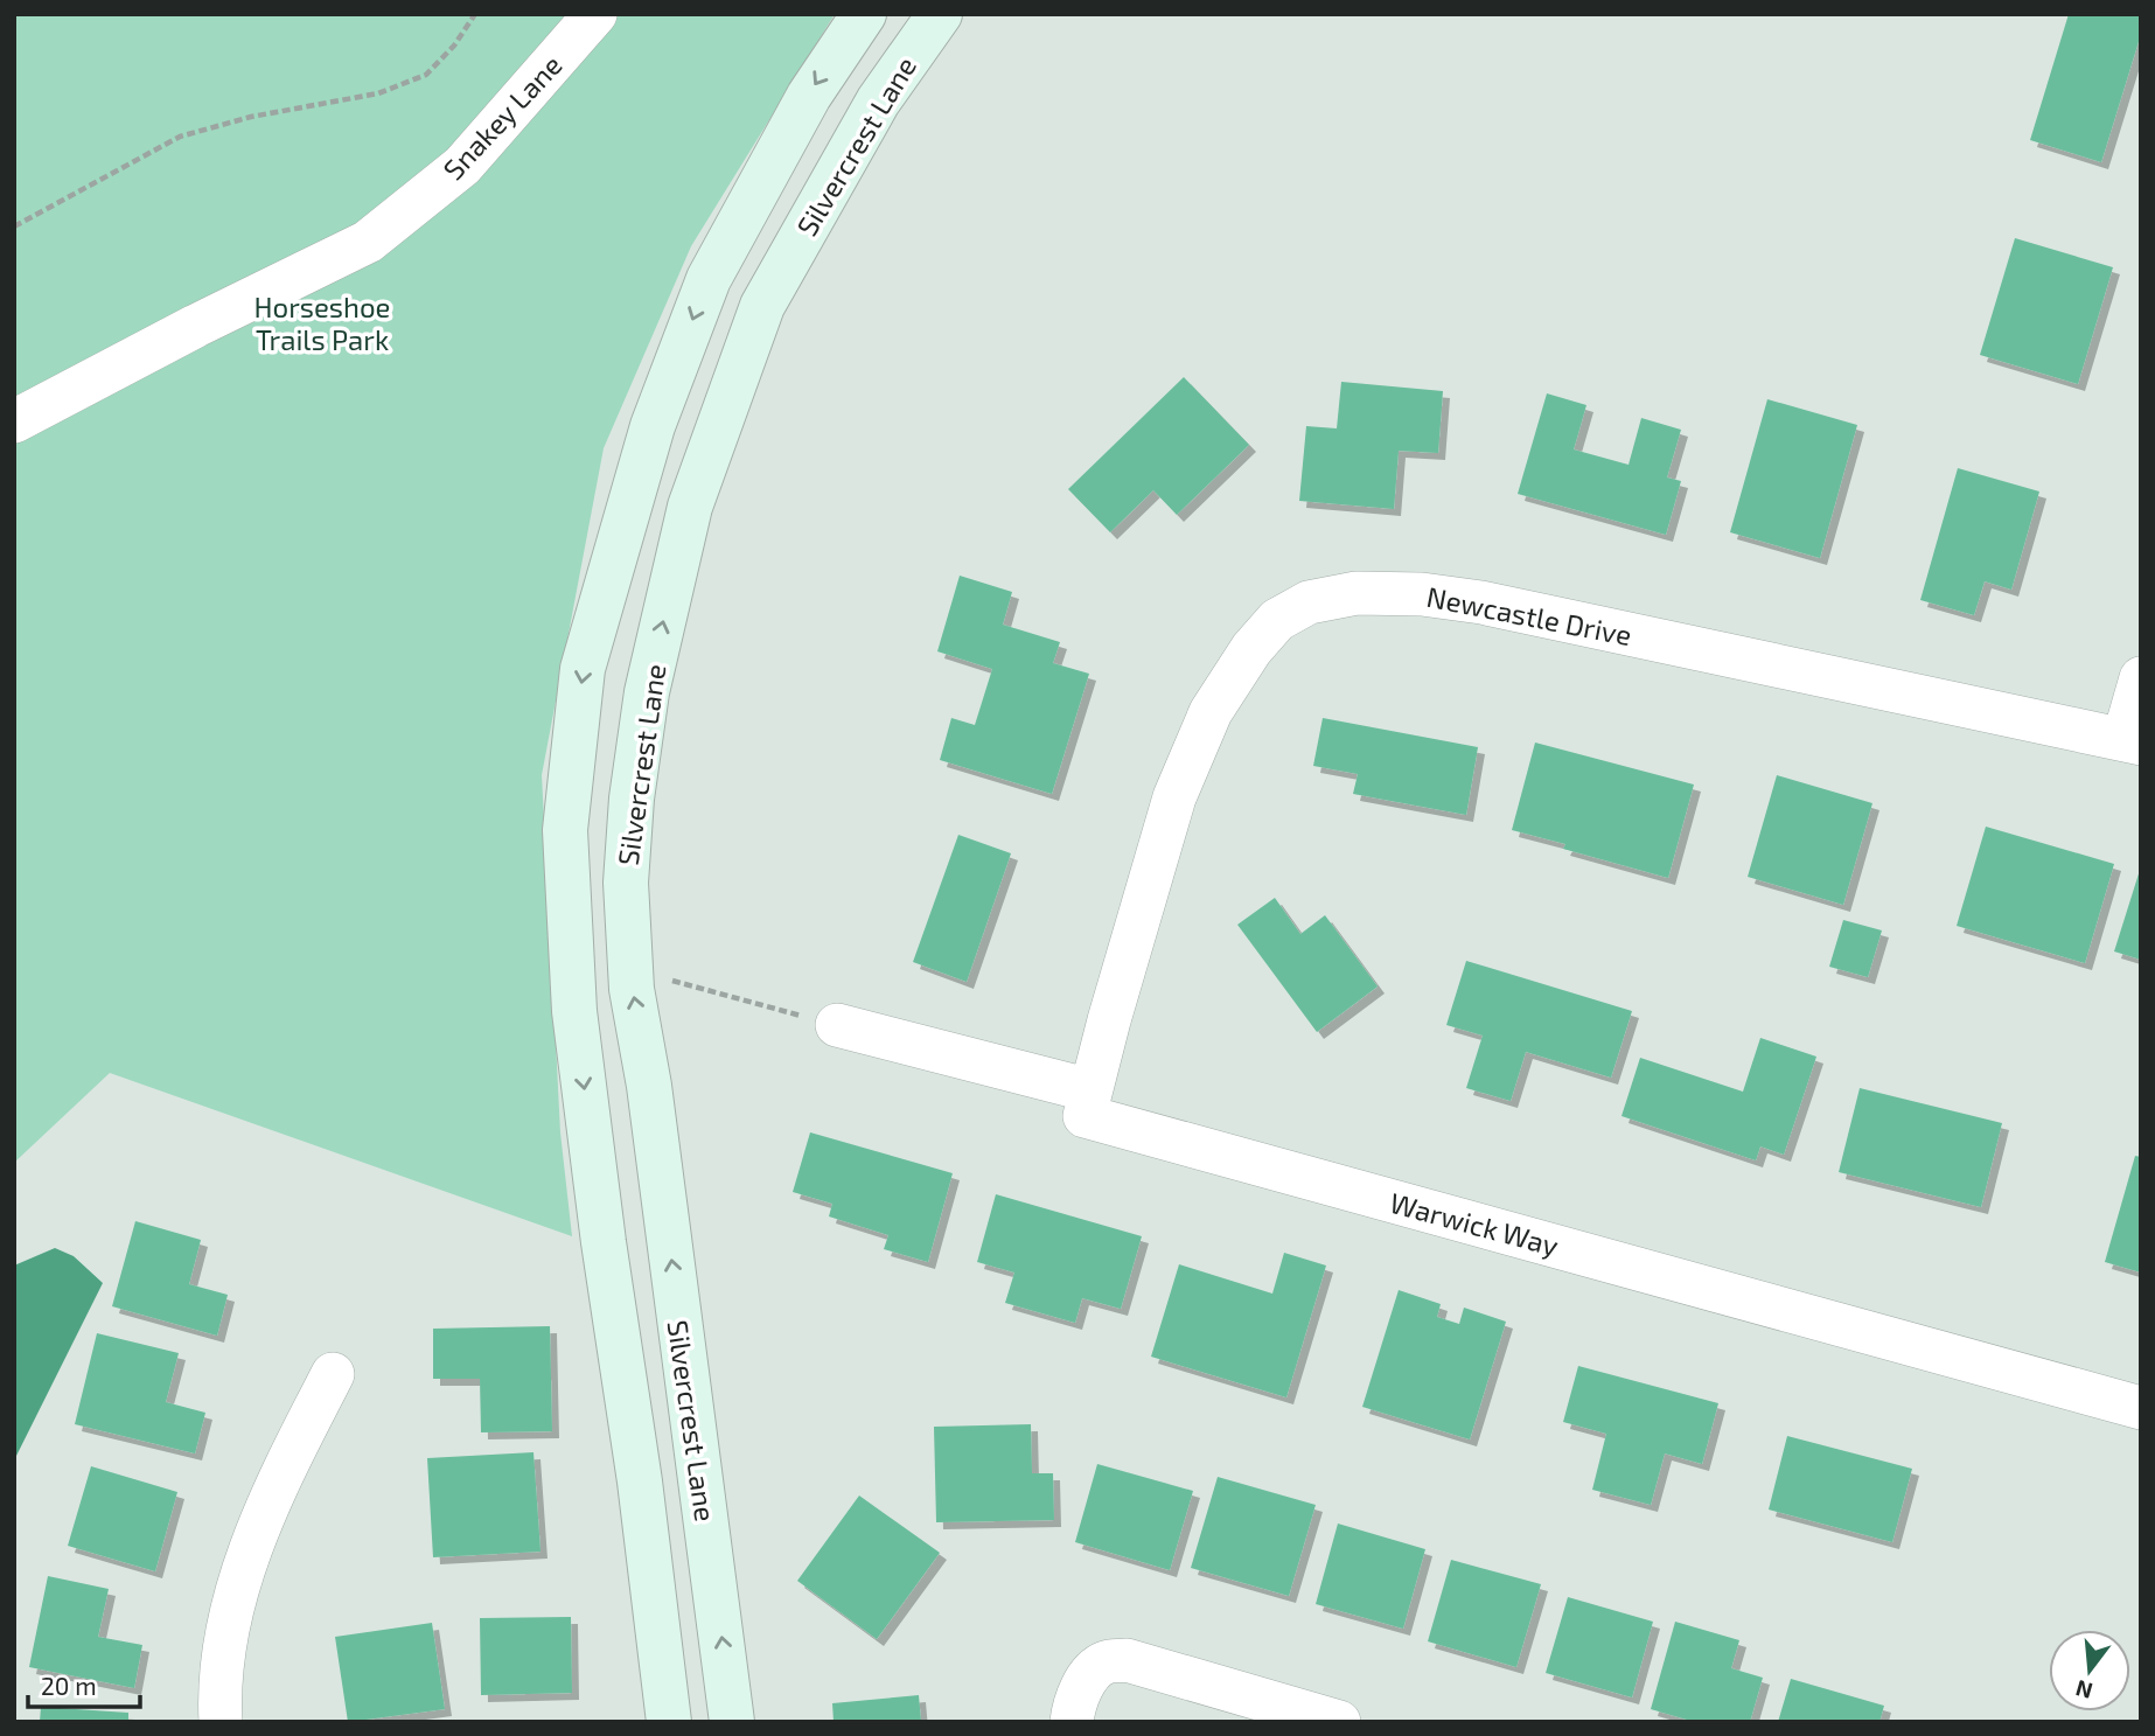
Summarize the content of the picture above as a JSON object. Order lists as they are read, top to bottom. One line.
{"streets":{"street":["Snakey Lane","Silvercrest Lane","Newcastle Drive","Warwick Way"]},"crossings":[["Newcastle Drive","Warwick Way"]],"parks":["Horseshoe Trails Park"],"scale_bar":"20 m","north":"bottom"}
